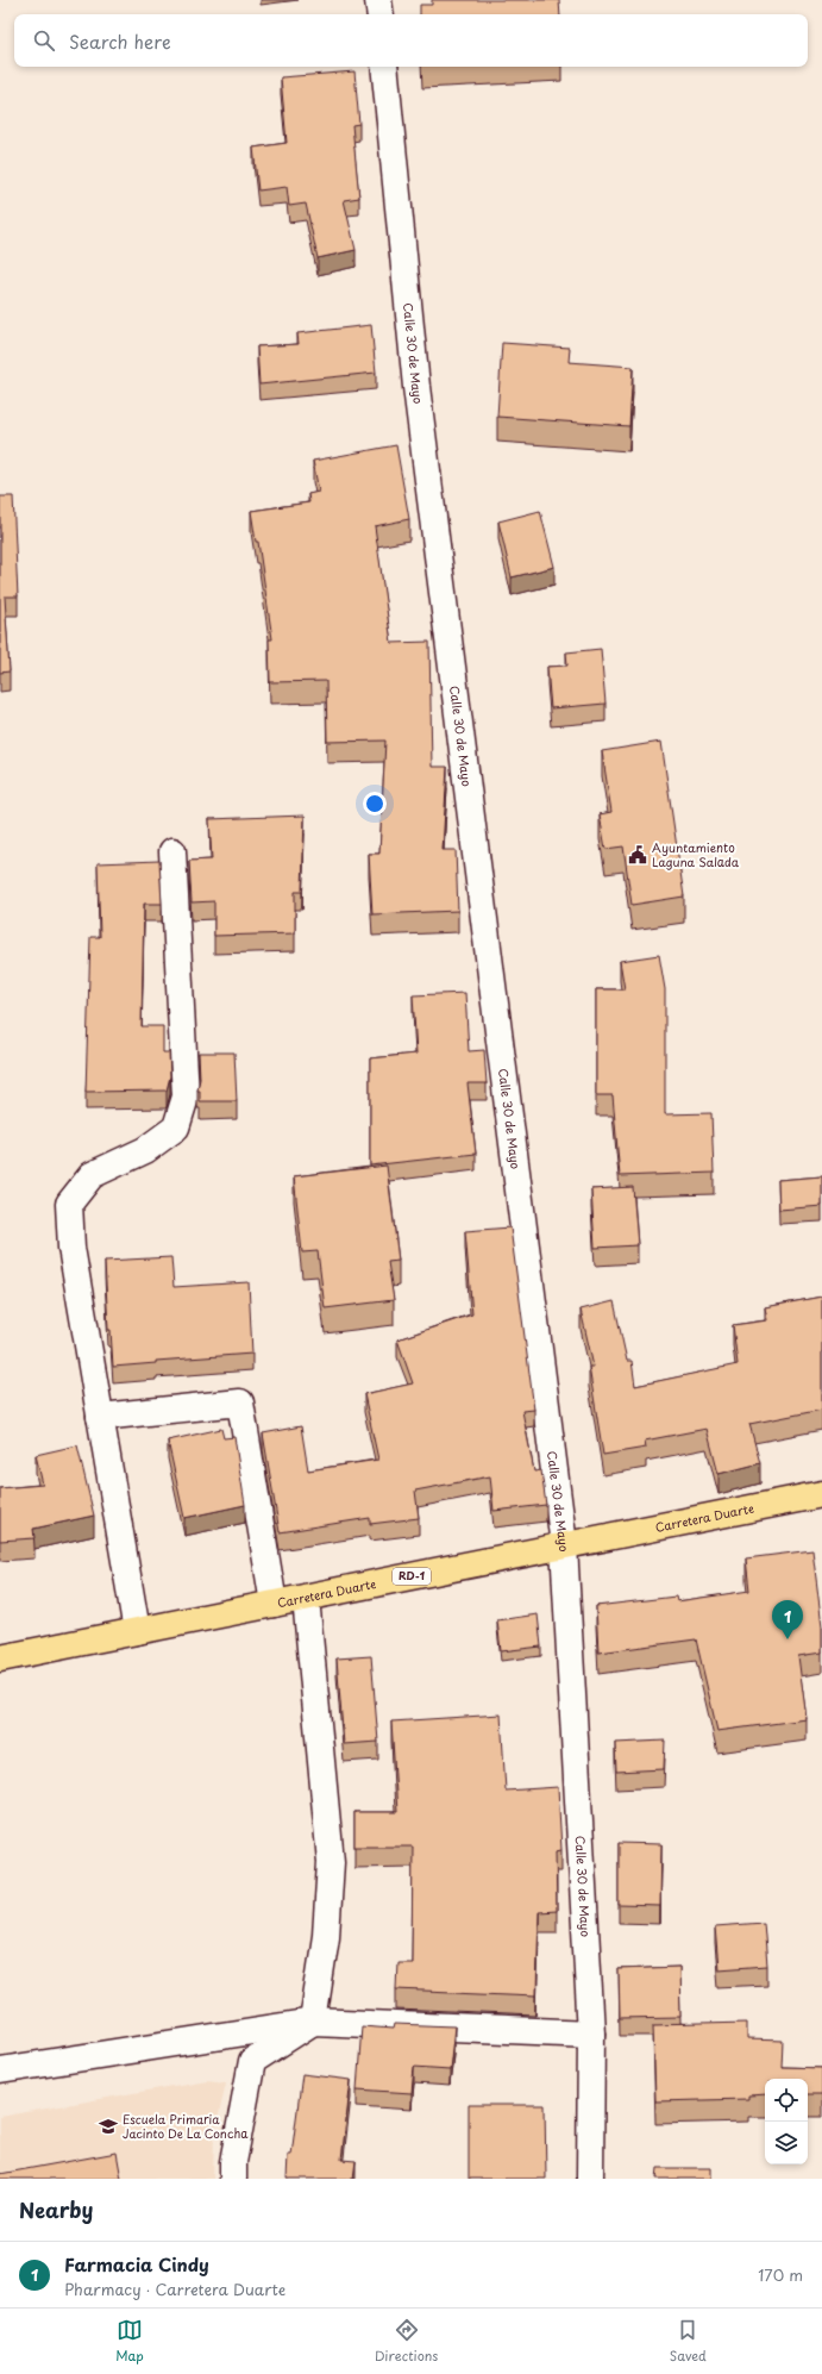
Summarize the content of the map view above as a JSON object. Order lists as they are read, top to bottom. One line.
{"streets":{"main road":["Carretera Duarte","RD-1"],"street":["Calle 30 de Mayo"]},"crossings":[["Calle 30 de Mayo","Carretera Duarte"]],"places":{"public building":["Ayuntamiento Laguna Salada"],"school or university":["Escuela Primaria Jacinto De La Concha"]},"page":{"search":"Search here","pins":"1","heading":"Nearby","list":[{"mark":"1","name":"Farmacia Cindy","note":"Pharmacy · Carretera Duarte","value":"170 m"}],"nav":["Map","Directions","Saved"]}}
